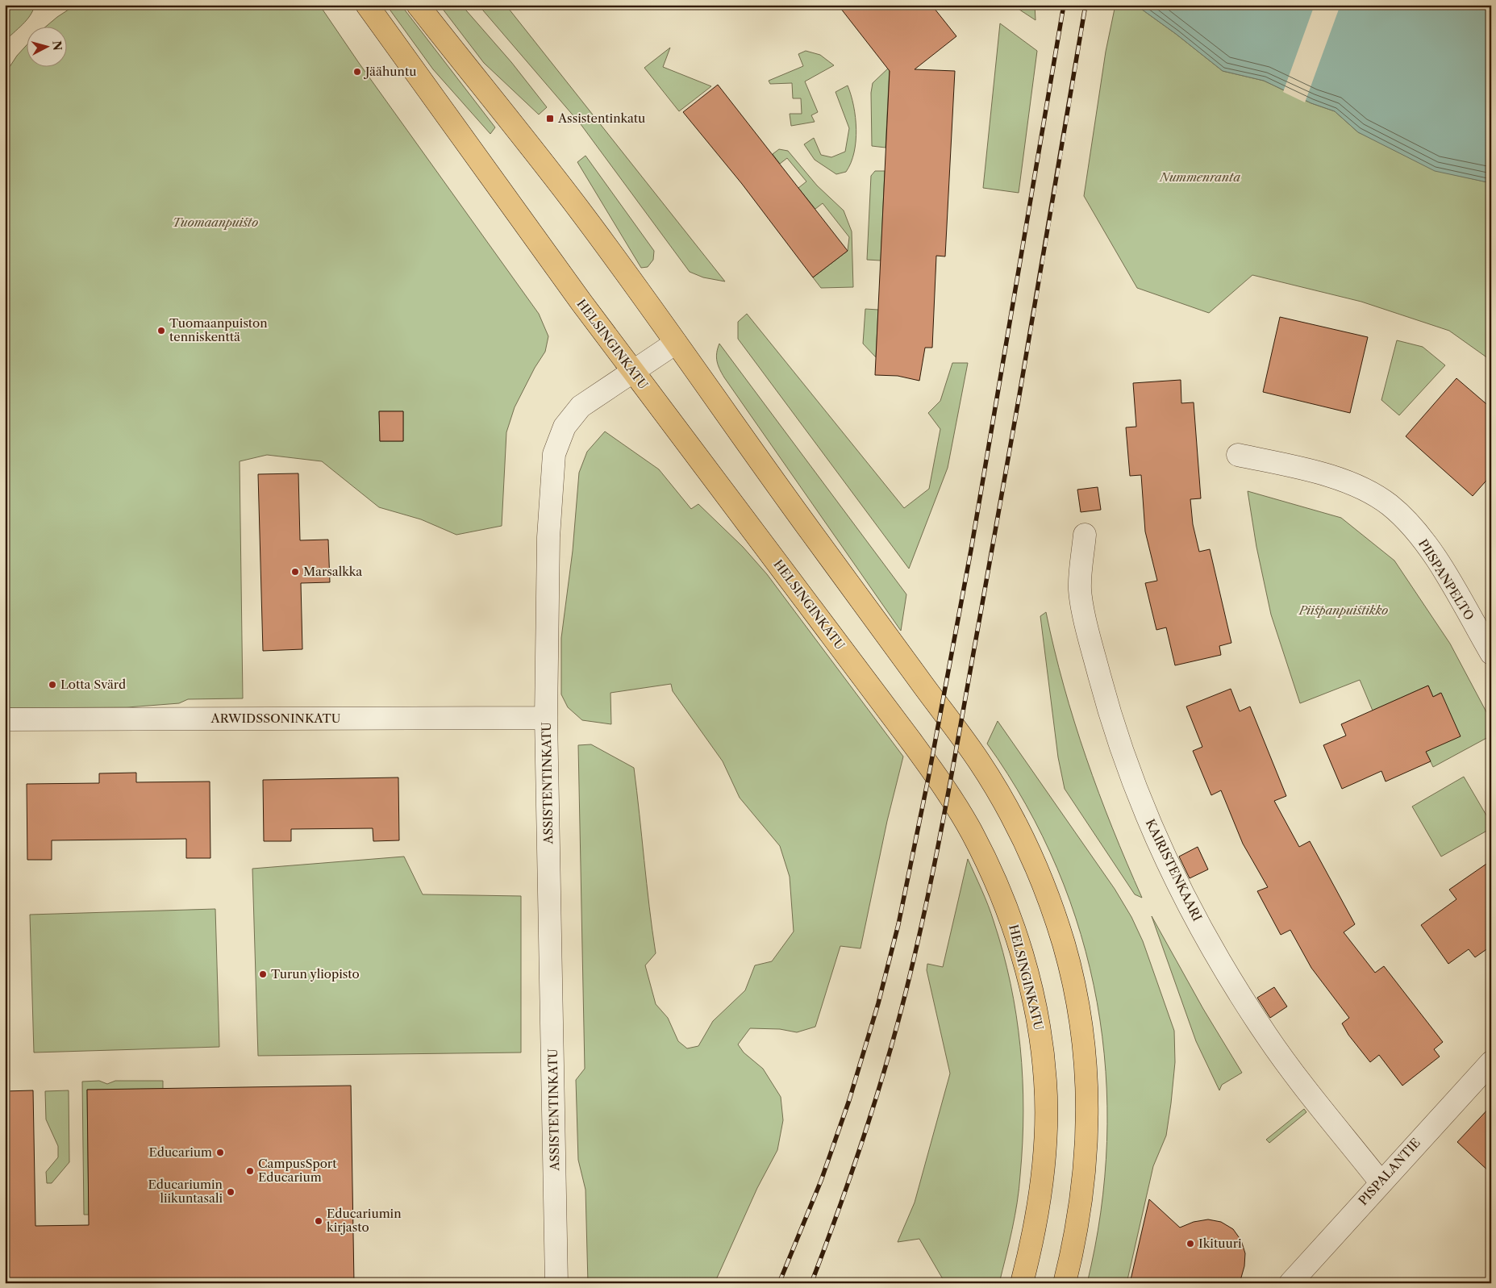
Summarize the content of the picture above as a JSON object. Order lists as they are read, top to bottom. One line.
{"streets":{"main road":["HELSINGINKATU"],"street":["PIISPANPELTO","ARWIDSSONINKATU","ASSISTENTINKATU","KAIRISTENKAARI","PISPALANTIE"]},"crossings":[["HELSINGINKATU","ASSISTENTINKATU"],["ARWIDSSONINKATU","ASSISTENTINKATU"],["KAIRISTENKAARI","PISPALANTIE"]],"parks":["Nummenranta","Tuomaanpuisto","Piispanpuistikko"],"places":{"other":["Jäähuntu","Tuomaanpuiston tenniskenttä","Marsalkka","Lotta Svärd","Turun yliopisto","Educarium","CampusSport Educarium","Educariumin liikuntasali","Educariumin kirjasto","Ikituuri"],"transit":["Assistentinkatu"]},"north":"right"}
